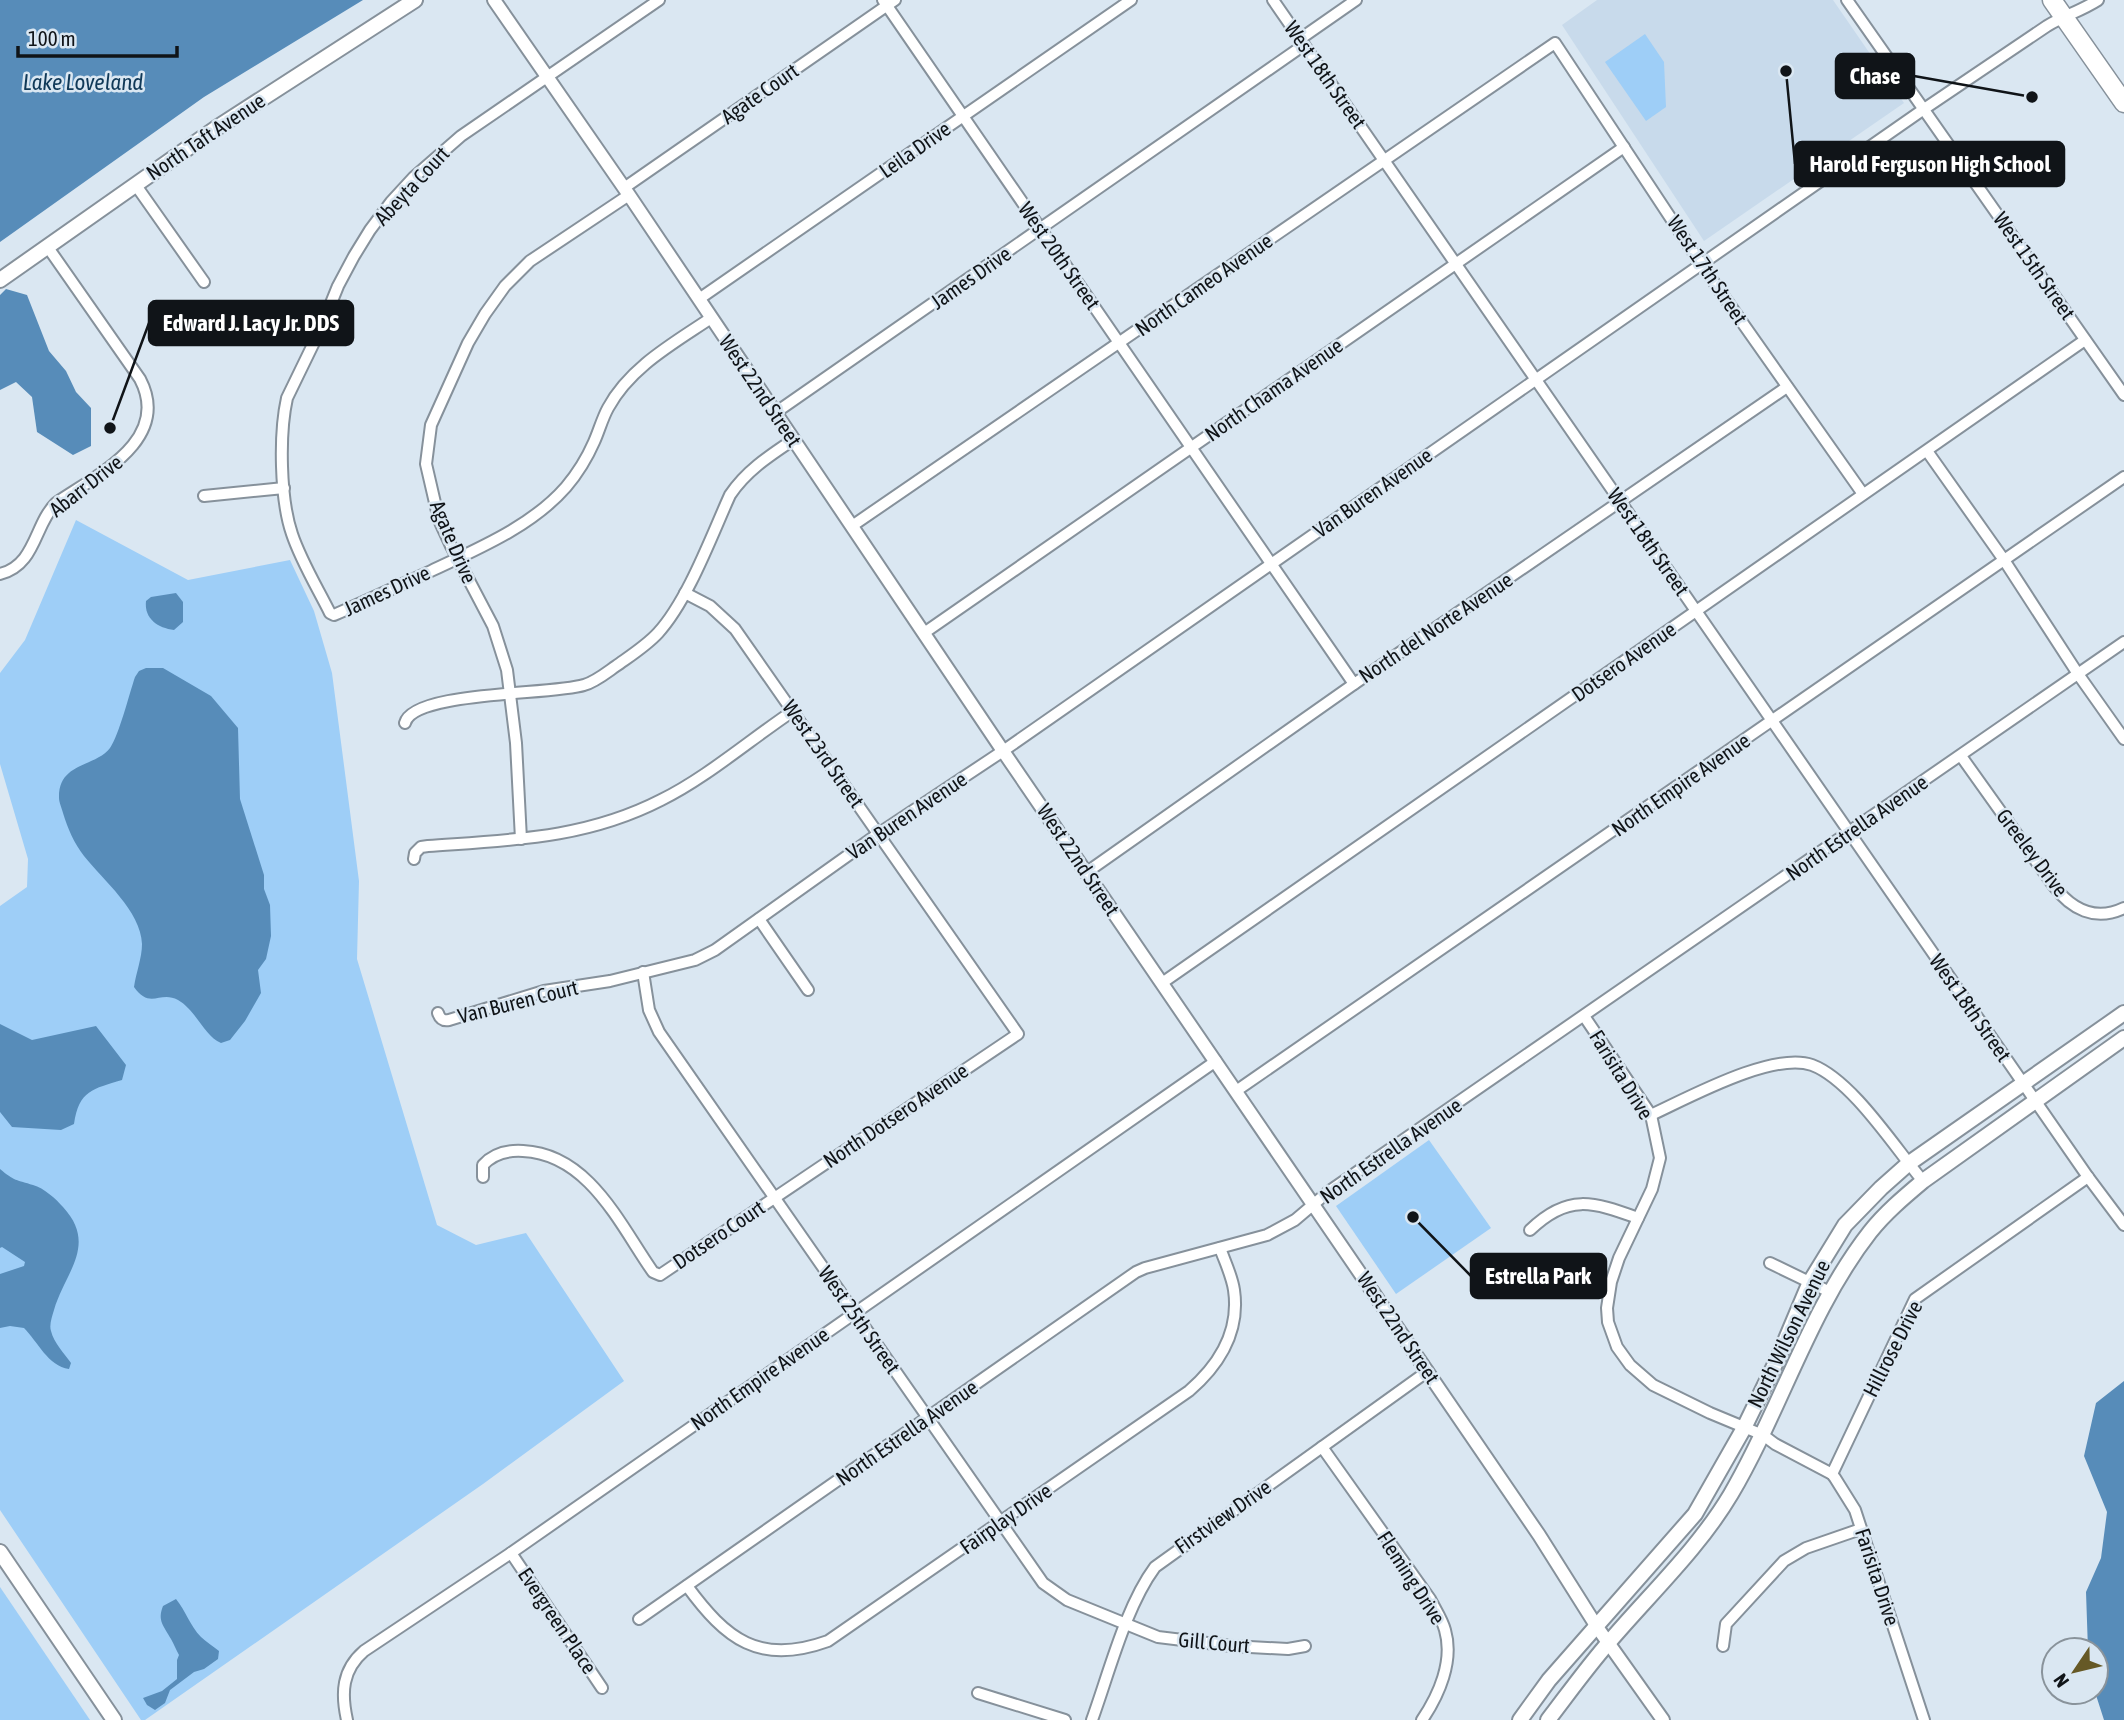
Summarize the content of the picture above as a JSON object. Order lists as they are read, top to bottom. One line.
{"streets":{"main road":["North Taft Avenue","North Wilson Avenue"],"street":["West 18th Street","Agate Court","Leila Drive","Abeyta Court","West 20th Street","West 15th Street","West 17th Street","James Drive","North Cameo Avenue","North Chama Avenue","West 22nd Street","Abarr Drive","Van Buren Avenue","Agate Drive","North del Norte Avenue","Dotsero Avenue","West 23rd Street","North Empire Avenue","North Estrella Avenue","Greeley Drive","Van Buren Court","Farisita Drive","North Dotsero Avenue","Dotsero Court","West 25th Street","Hillrose Drive","Firstview Drive","Fairplay Drive","Fleming Drive","Evergreen Place","Gill Court"]},"crossings":[["West 18th Street","James Drive"],["West 18th Street","North Cameo Avenue"],["West 18th Street","North Chama Avenue"],["West 18th Street","Van Buren Avenue"],["West 18th Street","North del Norte Avenue"],["West 18th Street","Dotsero Avenue"],["West 18th Street","North Empire Avenue"],["West 18th Street","North Estrella Avenue"],["West 18th Street","North Wilson Avenue"],["Agate Court","West 20th Street"],["Agate Court","West 22nd Street"],["Agate Court","Agate Drive"],["North Taft Avenue","Abarr Drive"],["Leila Drive","West 20th Street"],["Leila Drive","West 22nd Street"],["Abeyta Court","James Drive"],["Abeyta Court","West 22nd Street"],["West 20th Street","James Drive"],["West 20th Street","North Cameo Avenue"],["West 20th Street","North Chama Avenue"],["West 20th Street","Van Buren Avenue"],["West 20th Street","North del Norte Avenue"],["West 15th Street","Van Buren Avenue"],["West 15th Street","Dotsero Avenue"],["West 17th Street","North Cameo Avenue"],["West 17th Street","North Chama Avenue"],["West 17th Street","Van Buren Avenue"],["West 17th Street","North del Norte Avenue"],["West 17th Street","Dotsero Avenue"],["James Drive","West 22nd Street"],["James Drive","Agate Drive"],["North Cameo Avenue","West 22nd Street"],["North Chama Avenue","West 22nd Street"],["West 22nd Street","Van Buren Avenue"],["West 22nd Street","Agate Drive"],["West 22nd Street","North del Norte Avenue"],["West 22nd Street","Dotsero Avenue"],["West 22nd Street","North Empire Avenue"],["West 22nd Street","North Estrella Avenue"],["West 22nd Street","North Wilson Avenue"],["West 22nd Street","Firstview Drive"],["Van Buren Avenue","West 23rd Street"],["Van Buren Avenue","Van Buren Court"],["Van Buren Avenue","West 25th Street"],["West 23rd Street","North Dotsero Avenue"],["North Empire Avenue","West 25th Street"],["North Empire Avenue","Evergreen Place"],["North Estrella Avenue","Greeley Drive"],["North Estrella Avenue","Farisita Drive"],["North Estrella Avenue","West 25th Street"],["North Estrella Avenue","Fairplay Drive"],["Van Buren Court","West 25th Street"],["Farisita Drive","North Wilson Avenue"],["Farisita Drive","Hillrose Drive"],["North Dotsero Avenue","Dotsero Court"],["North Dotsero Avenue","West 25th Street"],["Dotsero Court","West 25th Street"],["West 25th Street","Firstview Drive"],["West 25th Street","Fairplay Drive"],["West 25th Street","Gill Court"],["Firstview Drive","Fleming Drive"],["Firstview Drive","Gill Court"]],"water":["Lake Loveland"],"places":["Harold Ferguson High School","Chase","Edward J. Lacy Jr. DDS","Estrella Park"],"scale_bar":"100 m","north":"bottom left"}
